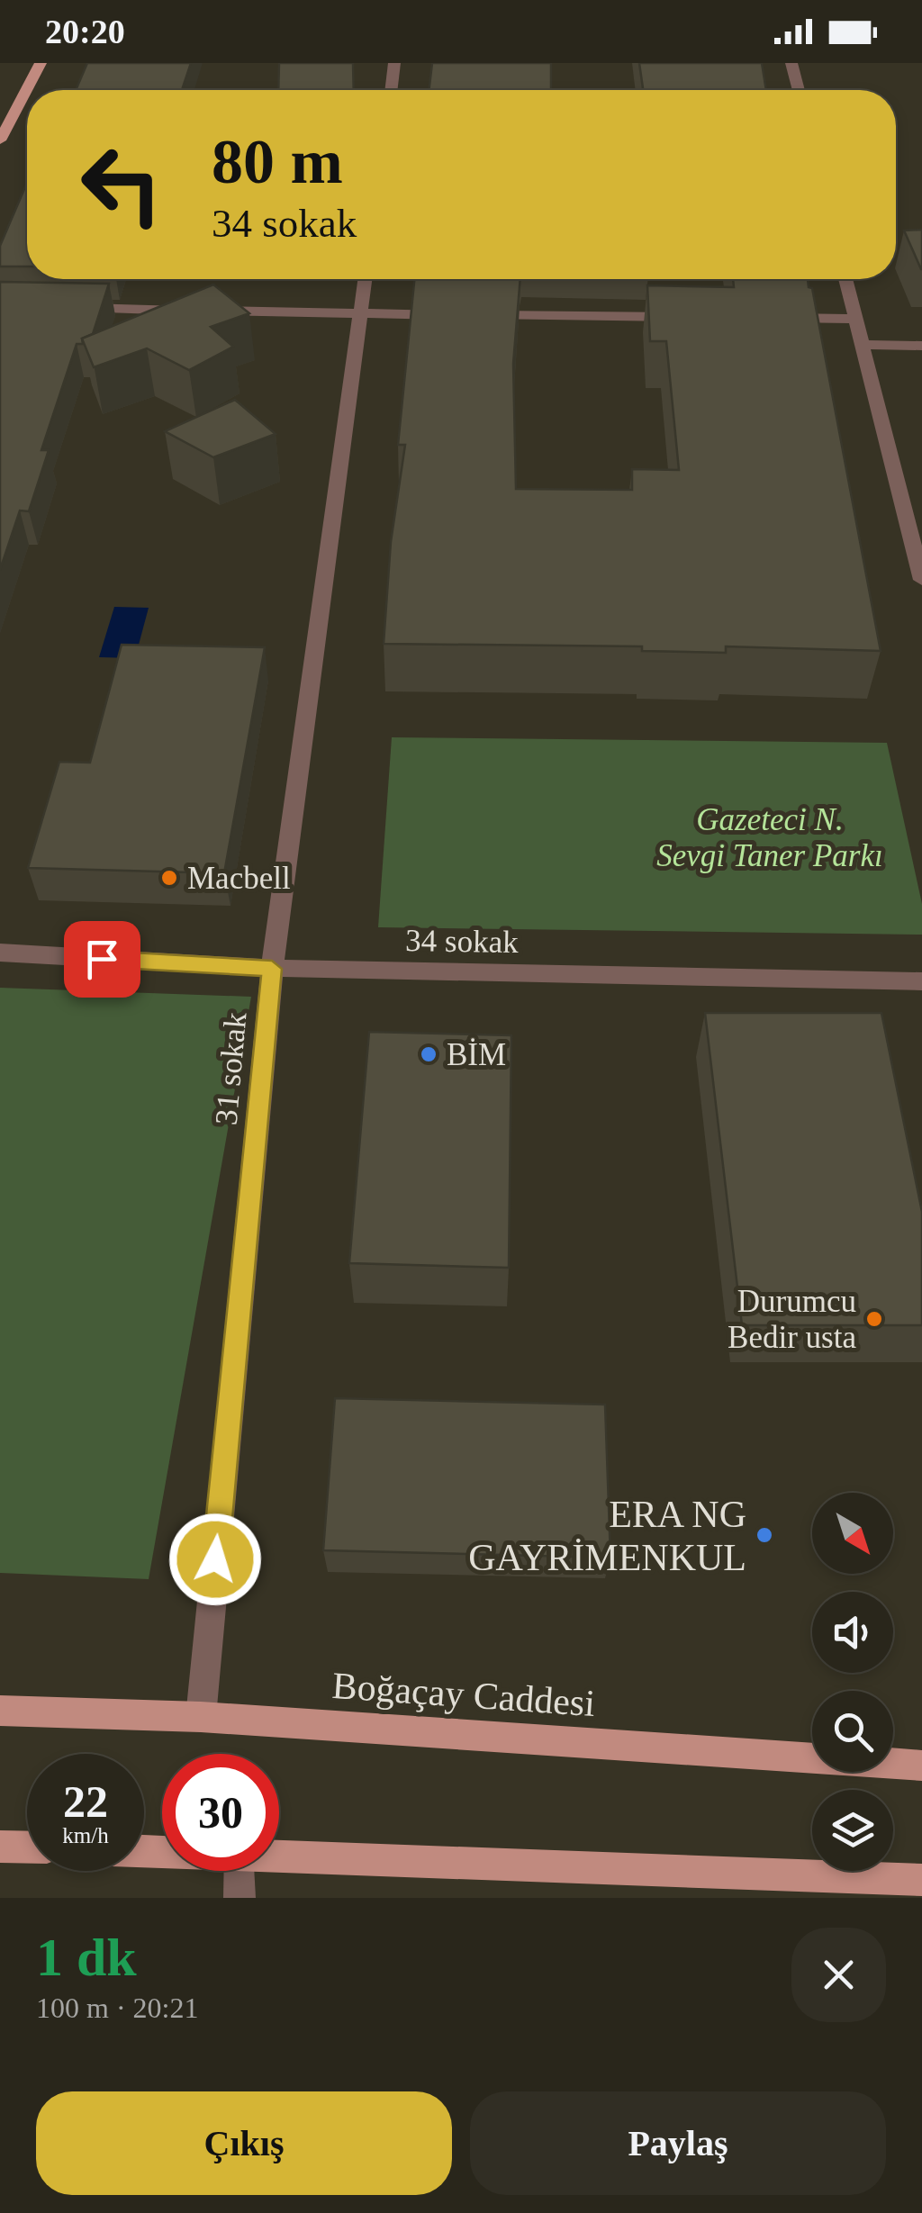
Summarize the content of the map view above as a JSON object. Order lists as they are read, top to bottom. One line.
{"streets":{"main road":["Boğaçay Caddesi"],"street":["34 sokak","31 sokak"]},"crossings":[["34 sokak","31 sokak"],["31 sokak","Boğaçay Caddesi"]],"parks":["Gazeteci N. Sevgi Taner Parkı"],"places":["Macbell","BİM","Durumcu Bedir usta","ERA NG GAYRİMENKUL"],"north":"bottom right","page":{"status":"20:20","turn":["80 m","34 sokak"],"speed":"22 km/h","limit":"30","heading":["1 dk","100 m · 20:21"],"buttons":["Çıkış","Paylaş"]}}
